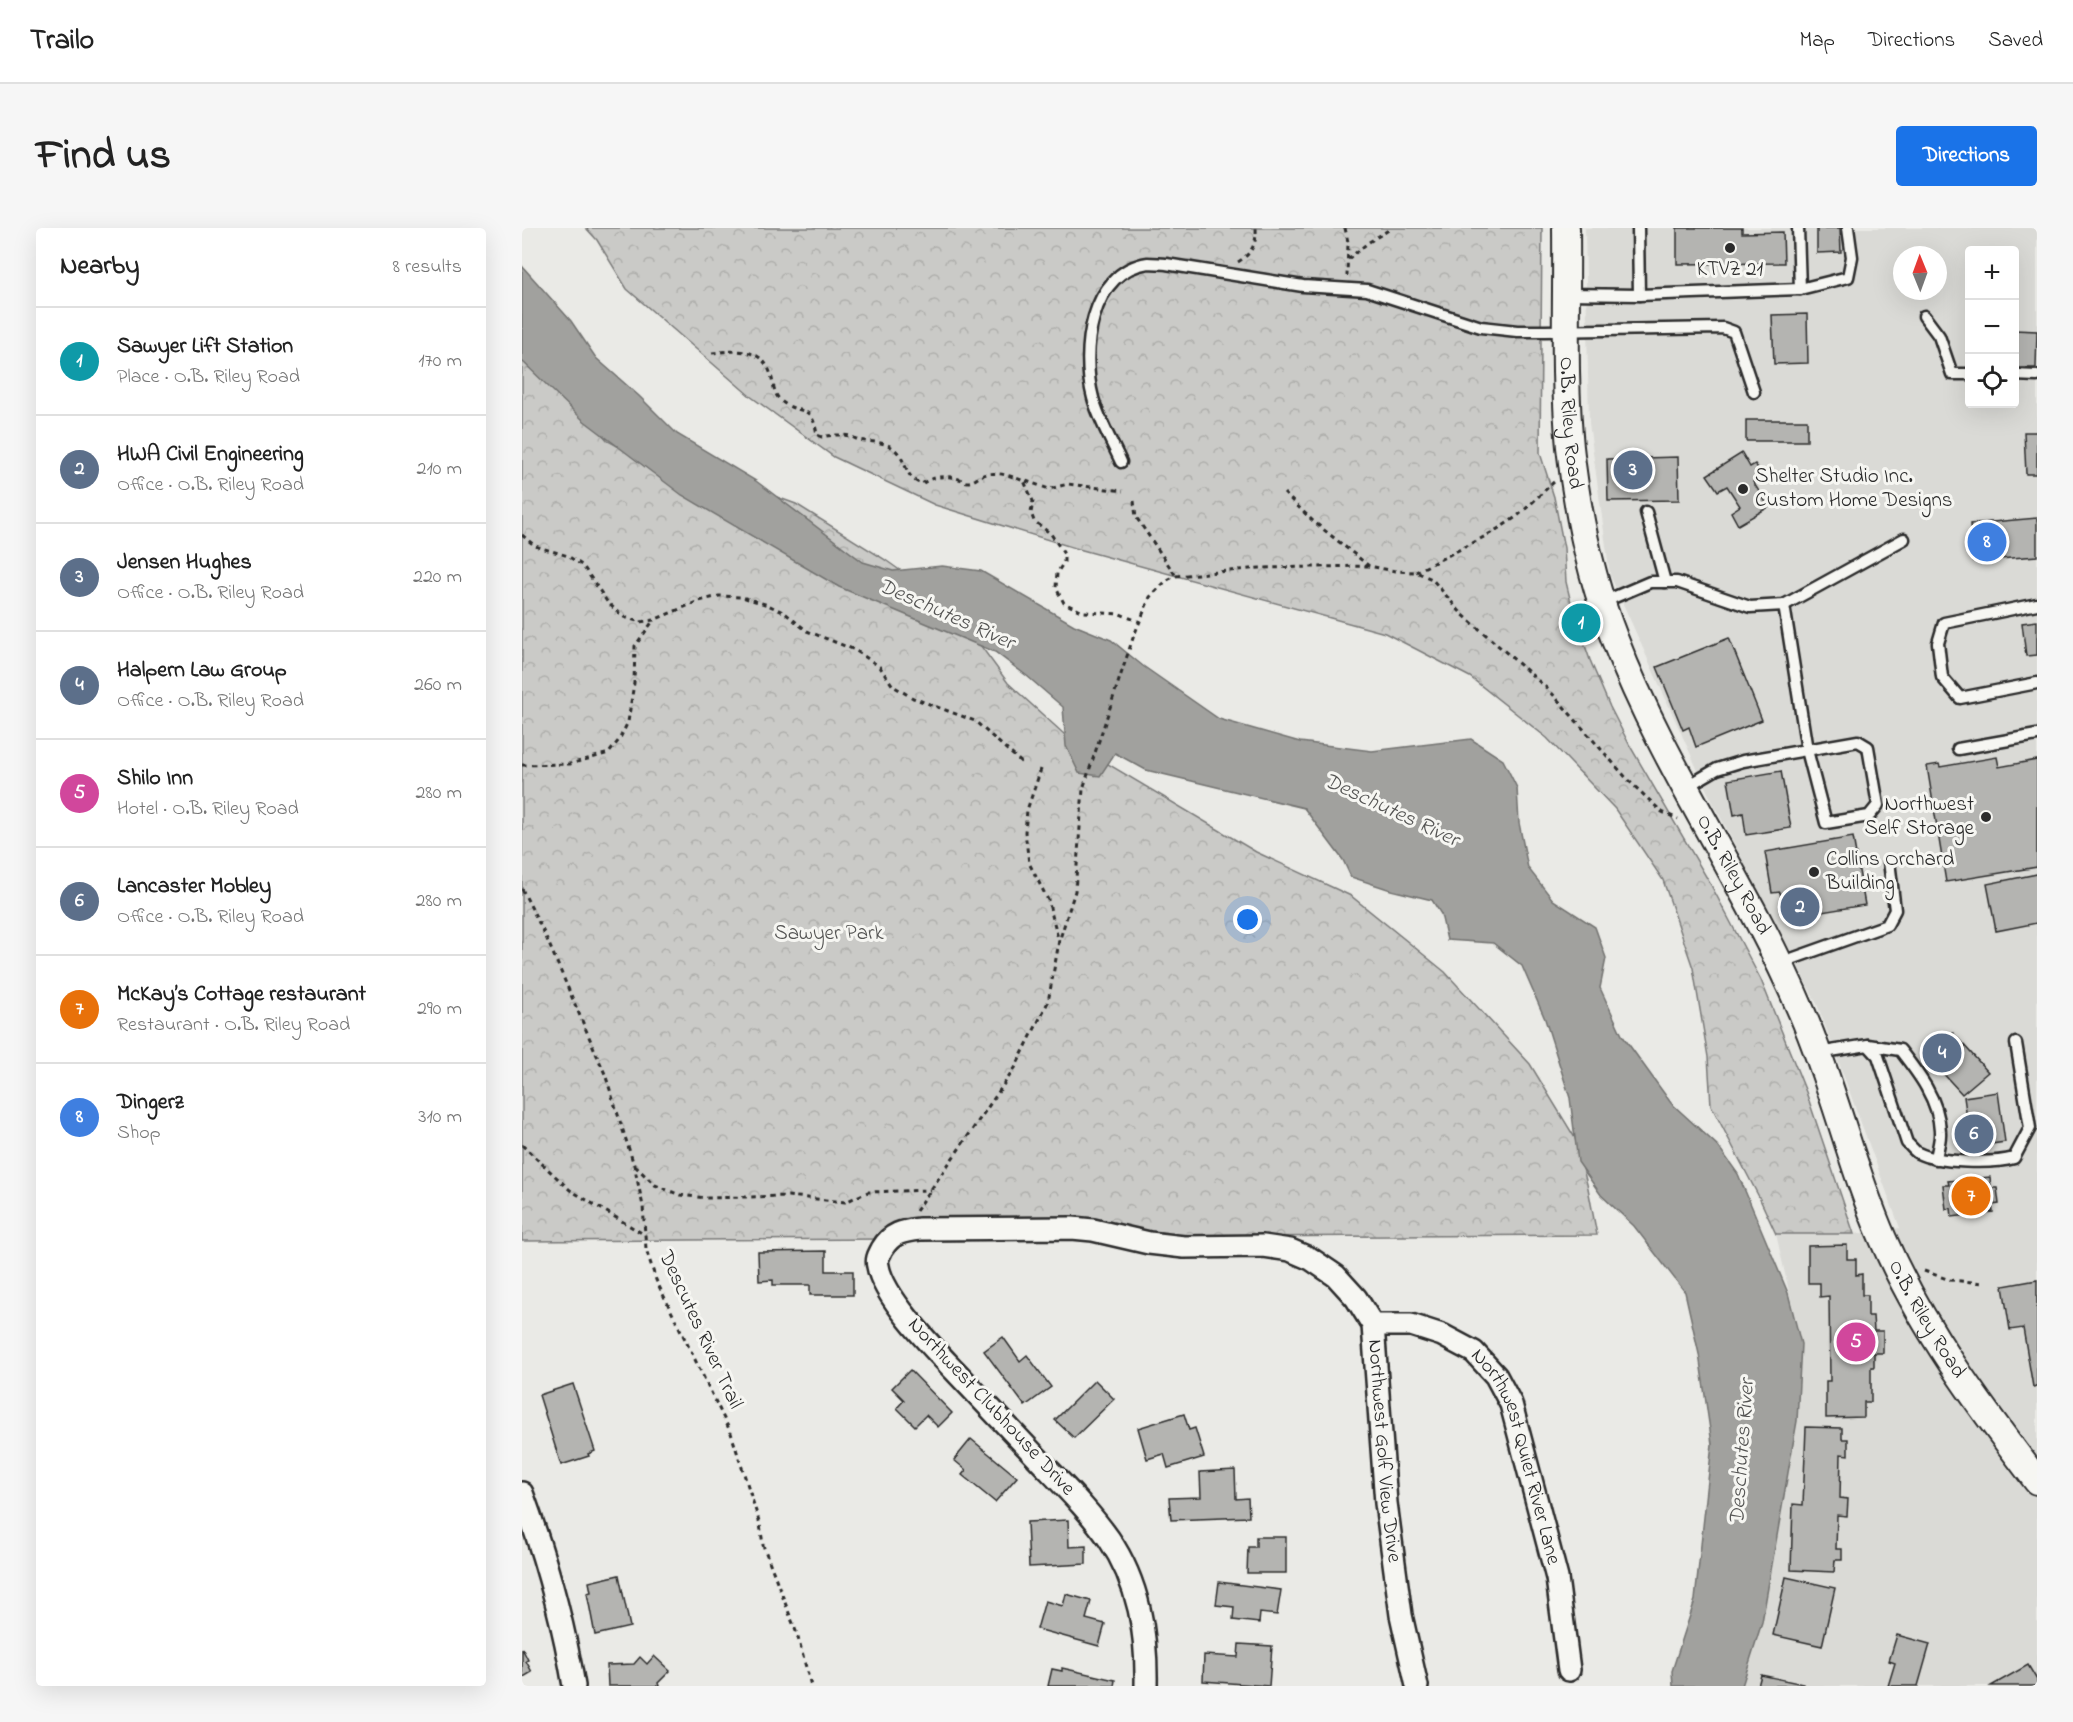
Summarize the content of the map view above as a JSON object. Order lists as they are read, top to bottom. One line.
{"streets":{"street":["O.B. Riley Road","Northwest Clubhouse Drive","Northwest Golf View Drive","Northwest Quiet River Lane"],"path":["Descutes River Trail"]},"crossings":[["Northwest Clubhouse Drive","Northwest Golf View Drive"],["Northwest Golf View Drive","Northwest Quiet River Lane"]],"water":["Deschutes River"],"parks":["Sawyer Park"],"places":["KTVZ 21","Shelter Studio Inc. Custom Home Designs","Northwest Self Storage","Collins Orchard Building"],"north":"top","page":{"header":"Trailo","nav":["Map","Directions","Saved"],"title":"Find us","buttons":"Directions","heading":["Nearby","8 results"],"map_buttons":["+","−"],"list":[{"mark":"1","name":"Sawyer Lift Station","note":"Place · O.B. Riley Road","value":"170 m"},{"mark":"2","name":"HWA Civil Engineering","note":"Office · O.B. Riley Road","value":"210 m"},{"mark":"3","name":"Jensen Hughes","note":"Office · O.B. Riley Road","value":"220 m"},{"mark":"4","name":"Halpern Law Group","note":"Office · O.B. Riley Road","value":"260 m"},{"mark":"5","name":"Shilo Inn","note":"Hotel · O.B. Riley Road","value":"280 m"},{"mark":"6","name":"Lancaster Mobley","note":"Office · O.B. Riley Road","value":"280 m"},{"mark":"7","name":"McKay’s Cottage restaurant","note":"Restaurant · O.B. Riley Road","value":"290 m"},{"mark":"8","name":"Dingerz","note":"Shop","value":"310 m"}],"pins":["3","8","1","2","4","6","7","5"]}}
